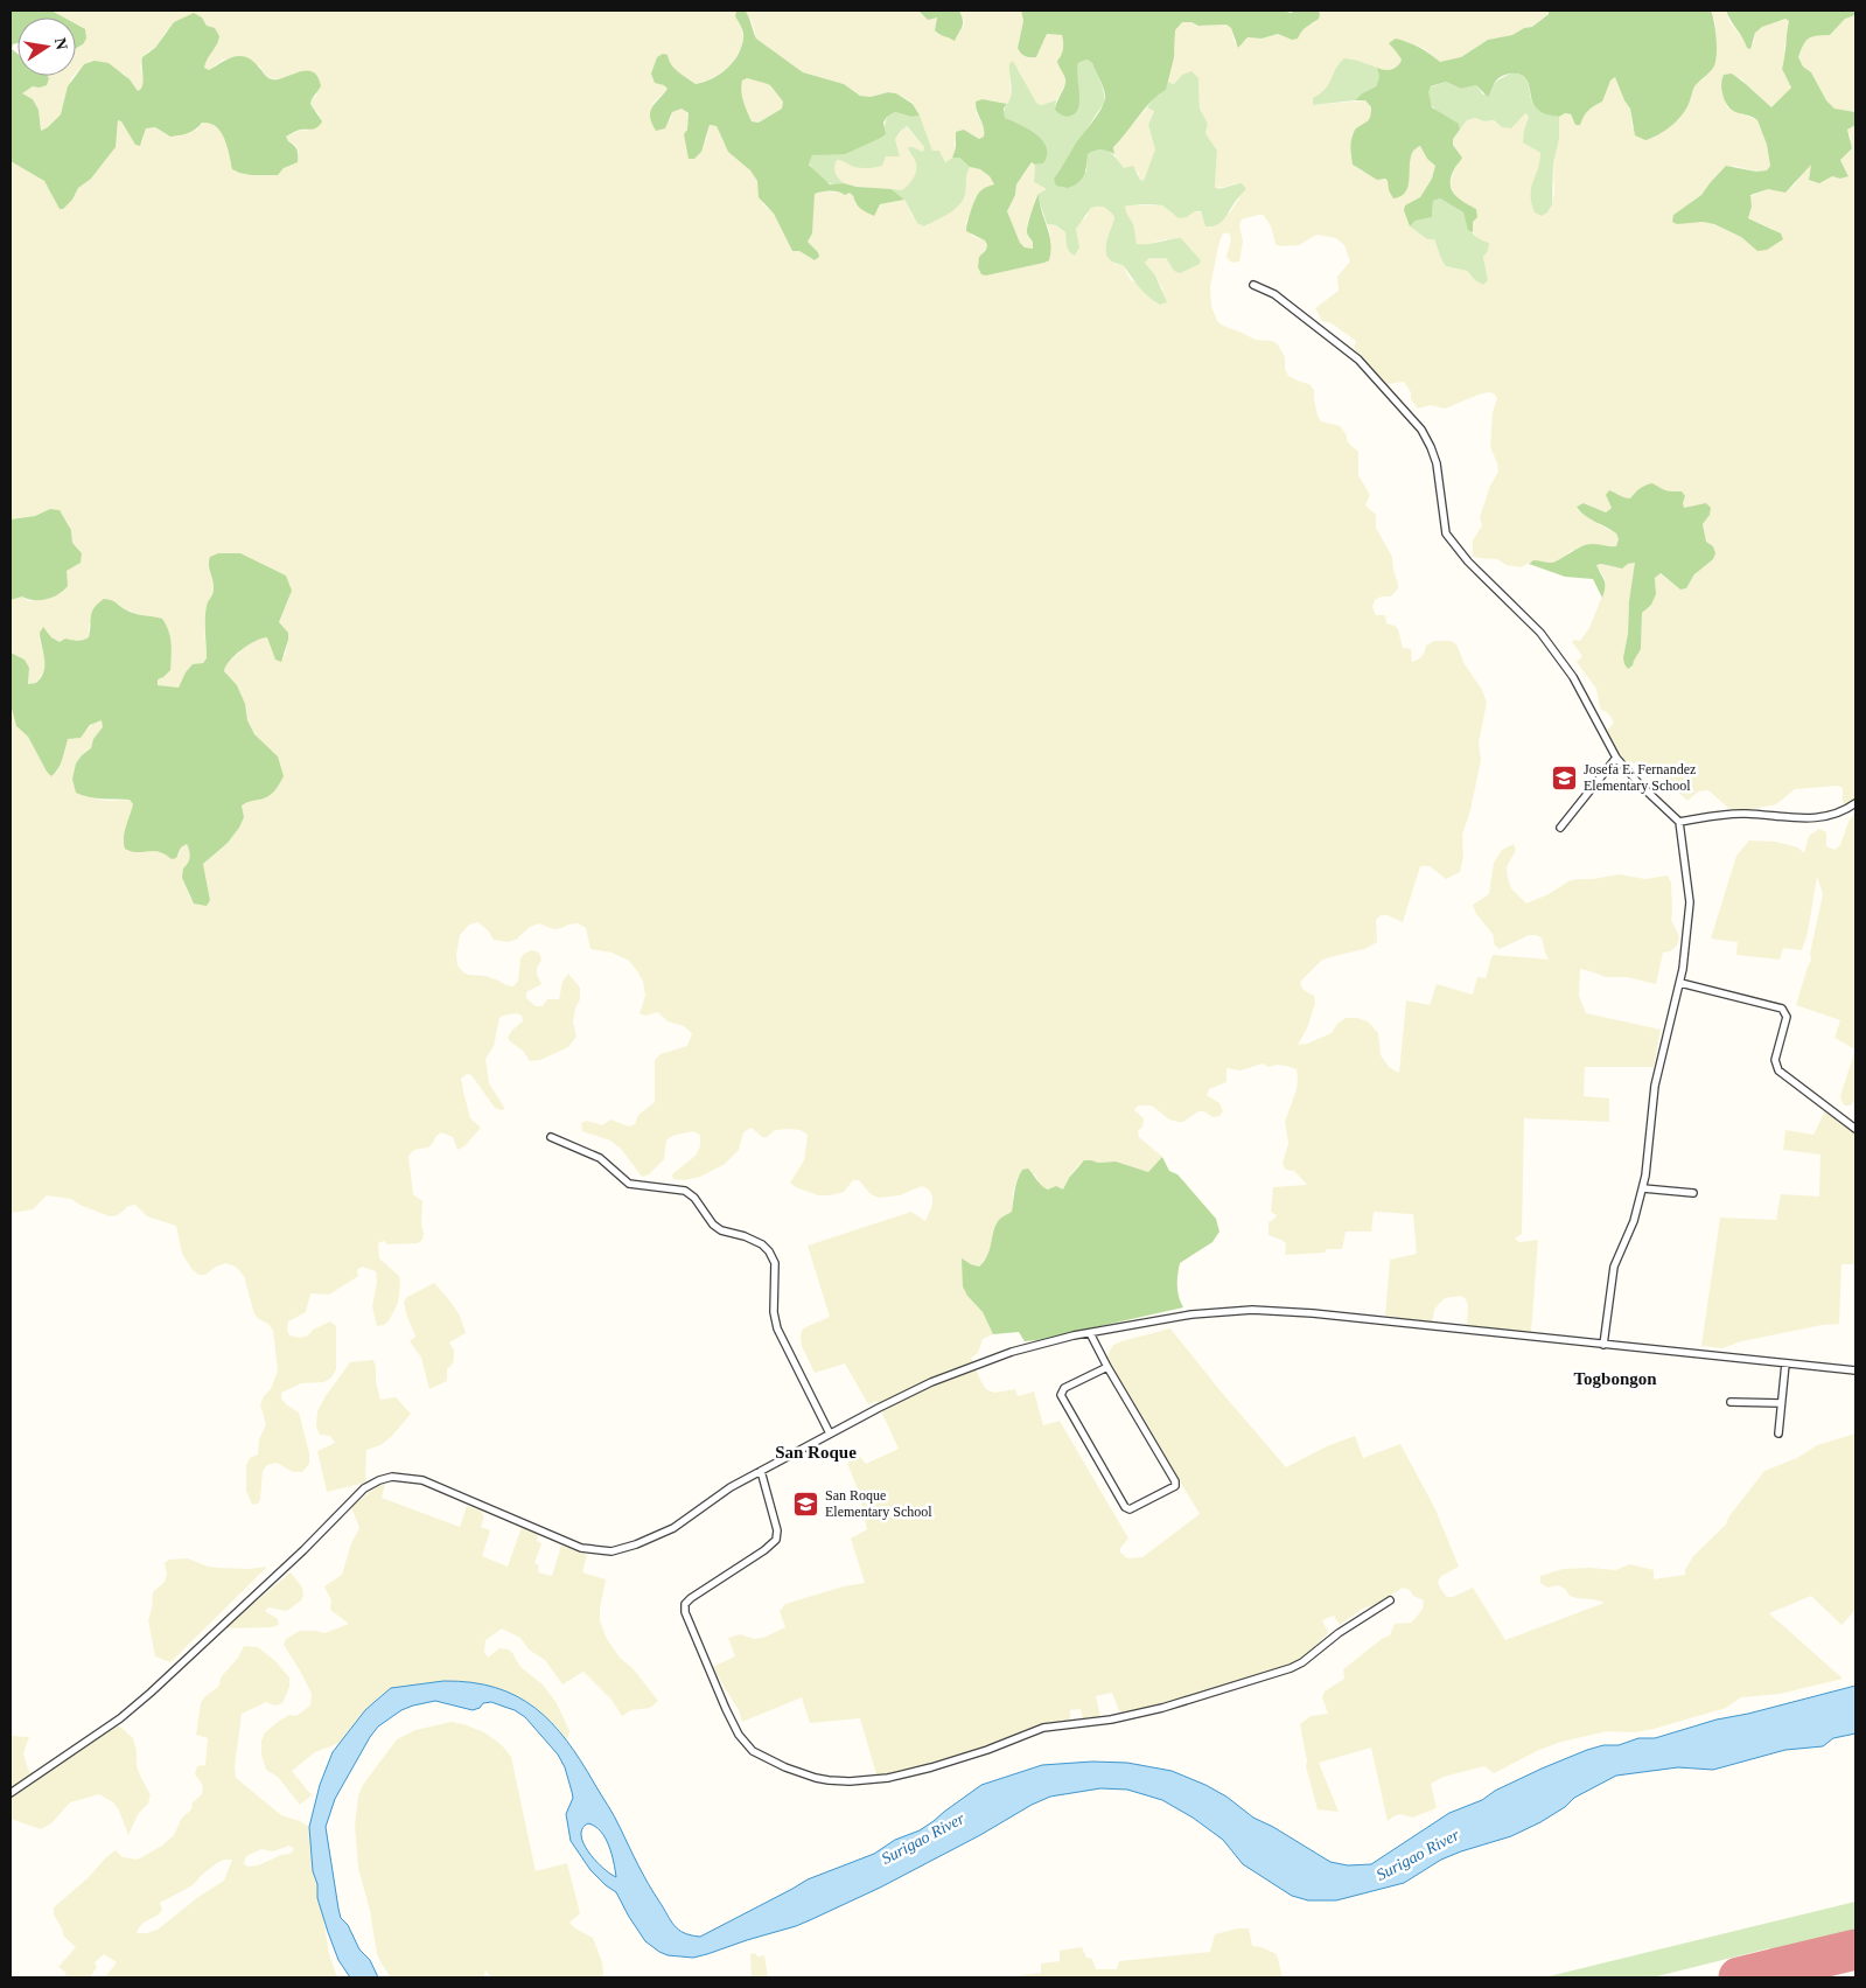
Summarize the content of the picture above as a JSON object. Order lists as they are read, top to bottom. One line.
{"districts":["Togbongon","San Roque"],"water":["Surigao River"],"places":{"school or university":["Josefa E. Fernandez Elementary School","San Roque Elementary School"]},"north":"right"}
